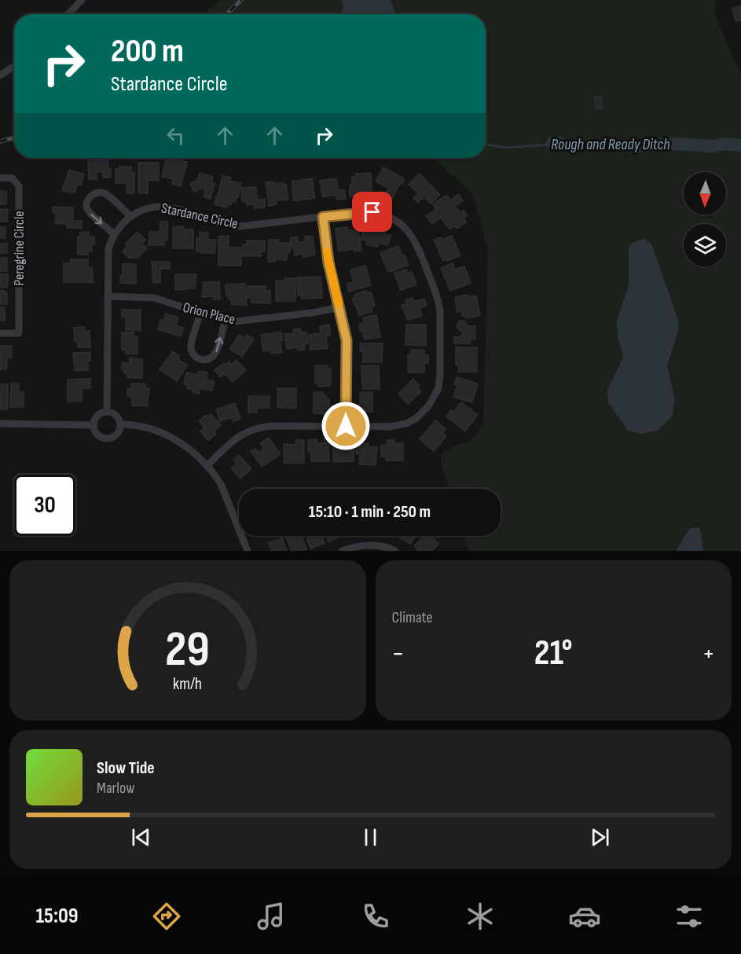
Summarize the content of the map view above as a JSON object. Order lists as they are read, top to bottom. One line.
{"streets":{"street":["Stardance Circle","Peregrine Circle","Orion Place"]},"crossings":[["Stardance Circle","Orion Place"]],"water":["Rough and Ready Ditch"],"north":"bottom","page":{"turn":["200 m","Stardance Circle"],"limit":"30","trip":"15:10 · 1 min · 250 m","tile":"Climate","heat":["−","21°","+"],"song":["Slow Tide","Marlow"],"tabs":"15:09","gauge":["29","km/h"]}}
